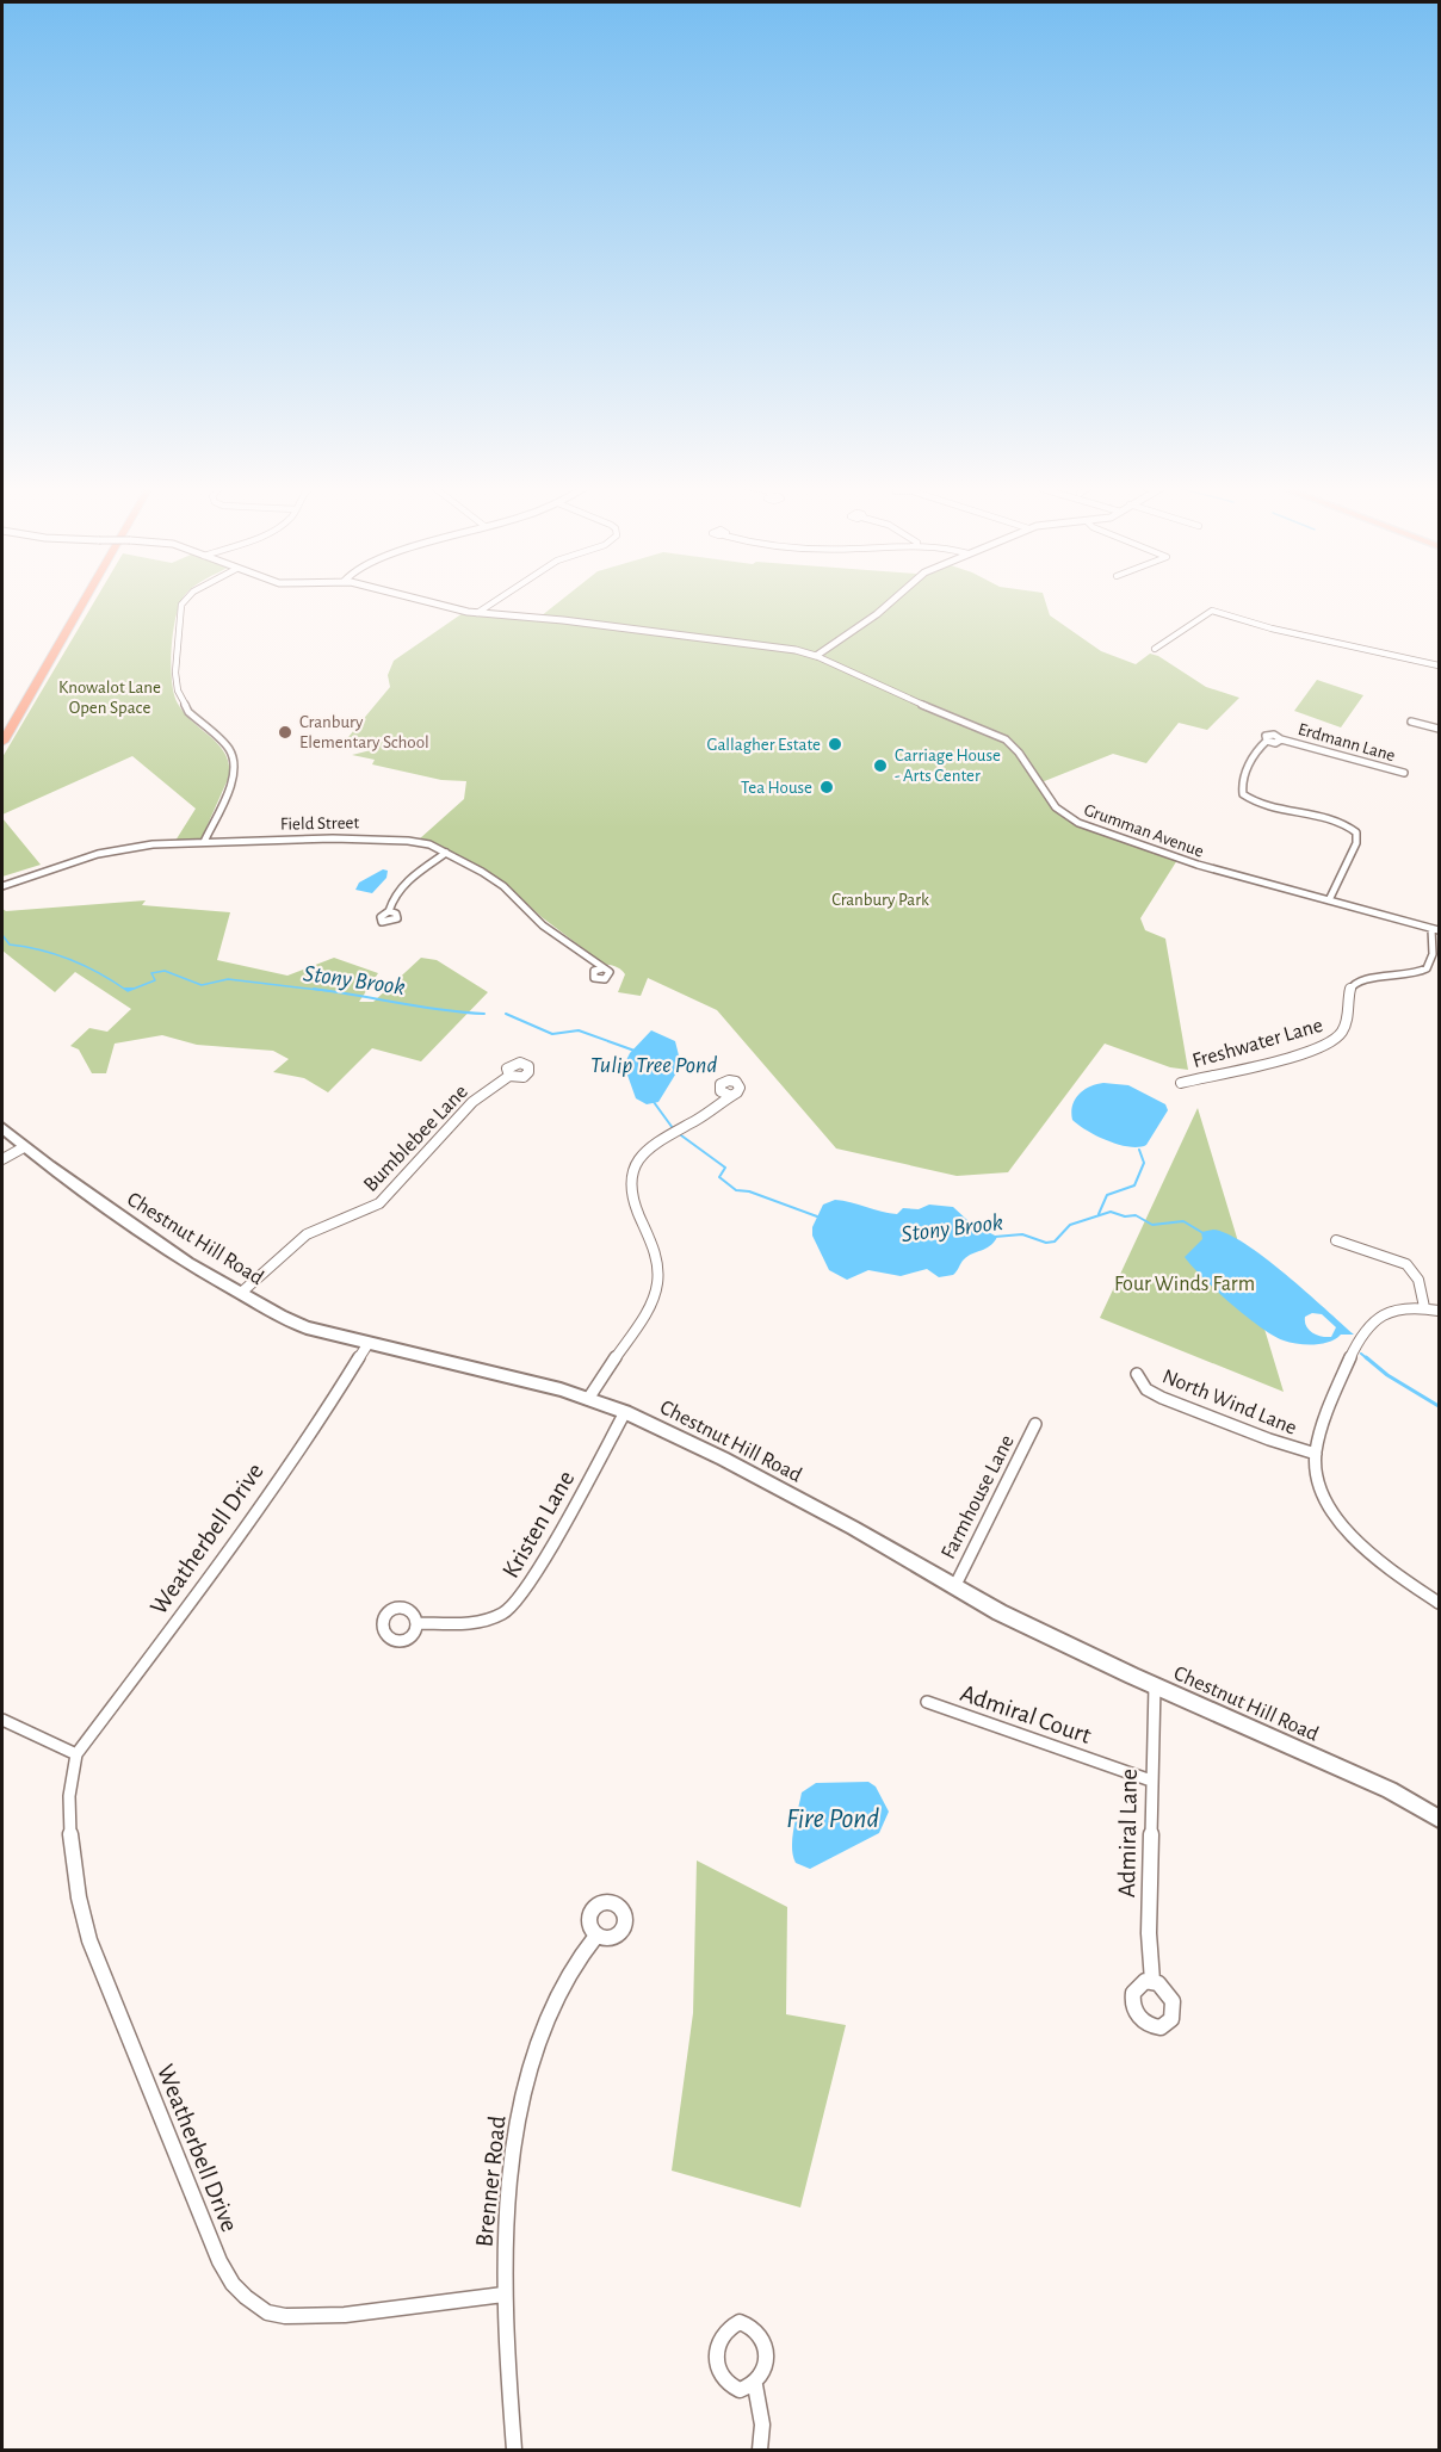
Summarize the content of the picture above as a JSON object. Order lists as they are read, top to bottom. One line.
{"streets":{"main road":["Chestnut Hill Road"],"street":["Erdmann Lane","Field Street","Grumman Avenue","Freshwater Lane","Bumblebee Lane","North Wind Lane","Farmhouse Lane","Kristen Lane","Weatherbell Drive","Admiral Court","Admiral Lane","Brenner Road"]},"crossings":[["Erdmann Lane","Grumman Avenue"],["Grumman Avenue","Freshwater Lane"],["Bumblebee Lane","Chestnut Hill Road"],["Chestnut Hill Road","Farmhouse Lane"],["Chestnut Hill Road","Kristen Lane"],["Chestnut Hill Road","Weatherbell Drive"],["Chestnut Hill Road","Admiral Lane"],["Weatherbell Drive","Brenner Road"],["Admiral Court","Admiral Lane"]],"water":["Stony Brook","Tulip Tree Pond","Fire Pond"],"parks":["Knowalot Lane Open Space","Cranbury Park","Four Winds Farm"],"places":["Cranbury Elementary School","Gallagher Estate","Carriage House - Arts Center","Tea House"]}
